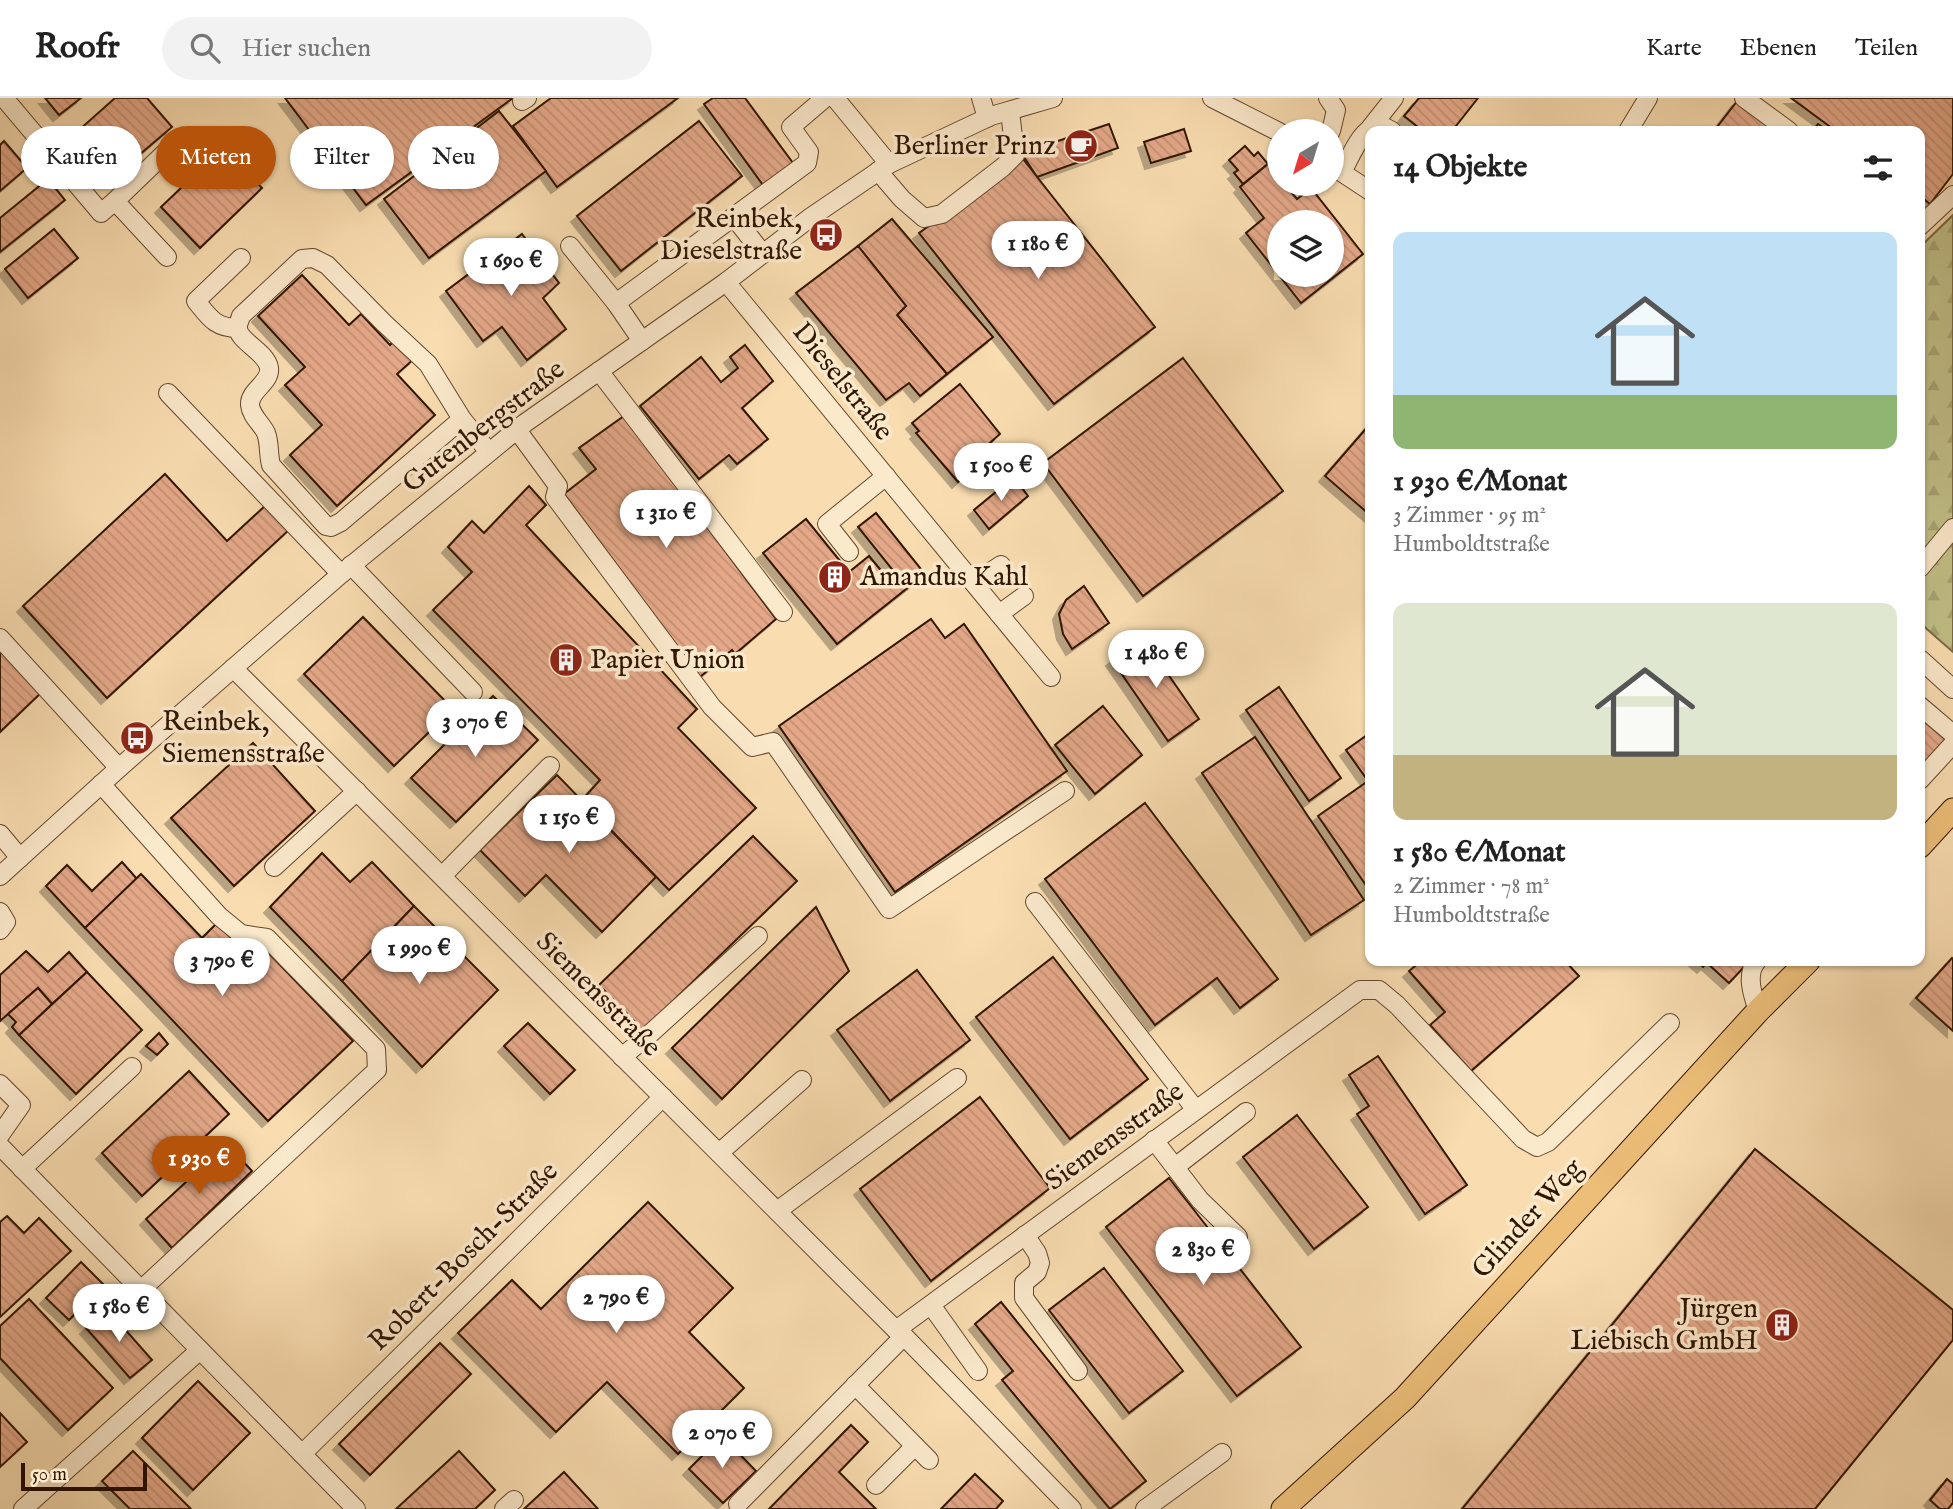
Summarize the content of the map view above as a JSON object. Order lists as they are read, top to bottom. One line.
{"streets":{"main road":["Glinder Weg"],"street":["Dieselstraße","Gutenbergstraße","Siemensstraße","Robert-Bosch-Straße"]},"crossings":[["Dieselstraße","Gutenbergstraße"],["Gutenbergstraße","Siemensstraße"],["Siemensstraße","Robert-Bosch-Straße"]],"places":{"cafe":["Berliner Prinz"],"bus stop":["Reinbek, Dieselstraße","Reinbek, Siemensstraße"],"building":["Amandus Kahl","Papier Union","Jürgen Liebisch GmbH"]},"scale_bar":"50 m","north":"bottom left","page":{"header":"Roofr","search":"Hier suchen","nav":["Karte","Ebenen","Teilen"],"chip":["Kaufen","Mieten","Filter","Neu"],"heading":"14 Objekte","list":[{"name":"1 930 €/Monat","note":"3 Zimmer · 95 m² · Humboldtstraße"},{"name":"1 580 €/Monat","note":"2 Zimmer · 78 m² · Humboldtstraße"}],"price":["1 180 €","1 690 €","1 500 €","1 310 €","1 480 €","3 070 €","1 150 €","1 990 €","3 790 €","1 930 €","2 830 €","2 790 €","1 580 €","2 070 €"],"scale":"50 m"}}
